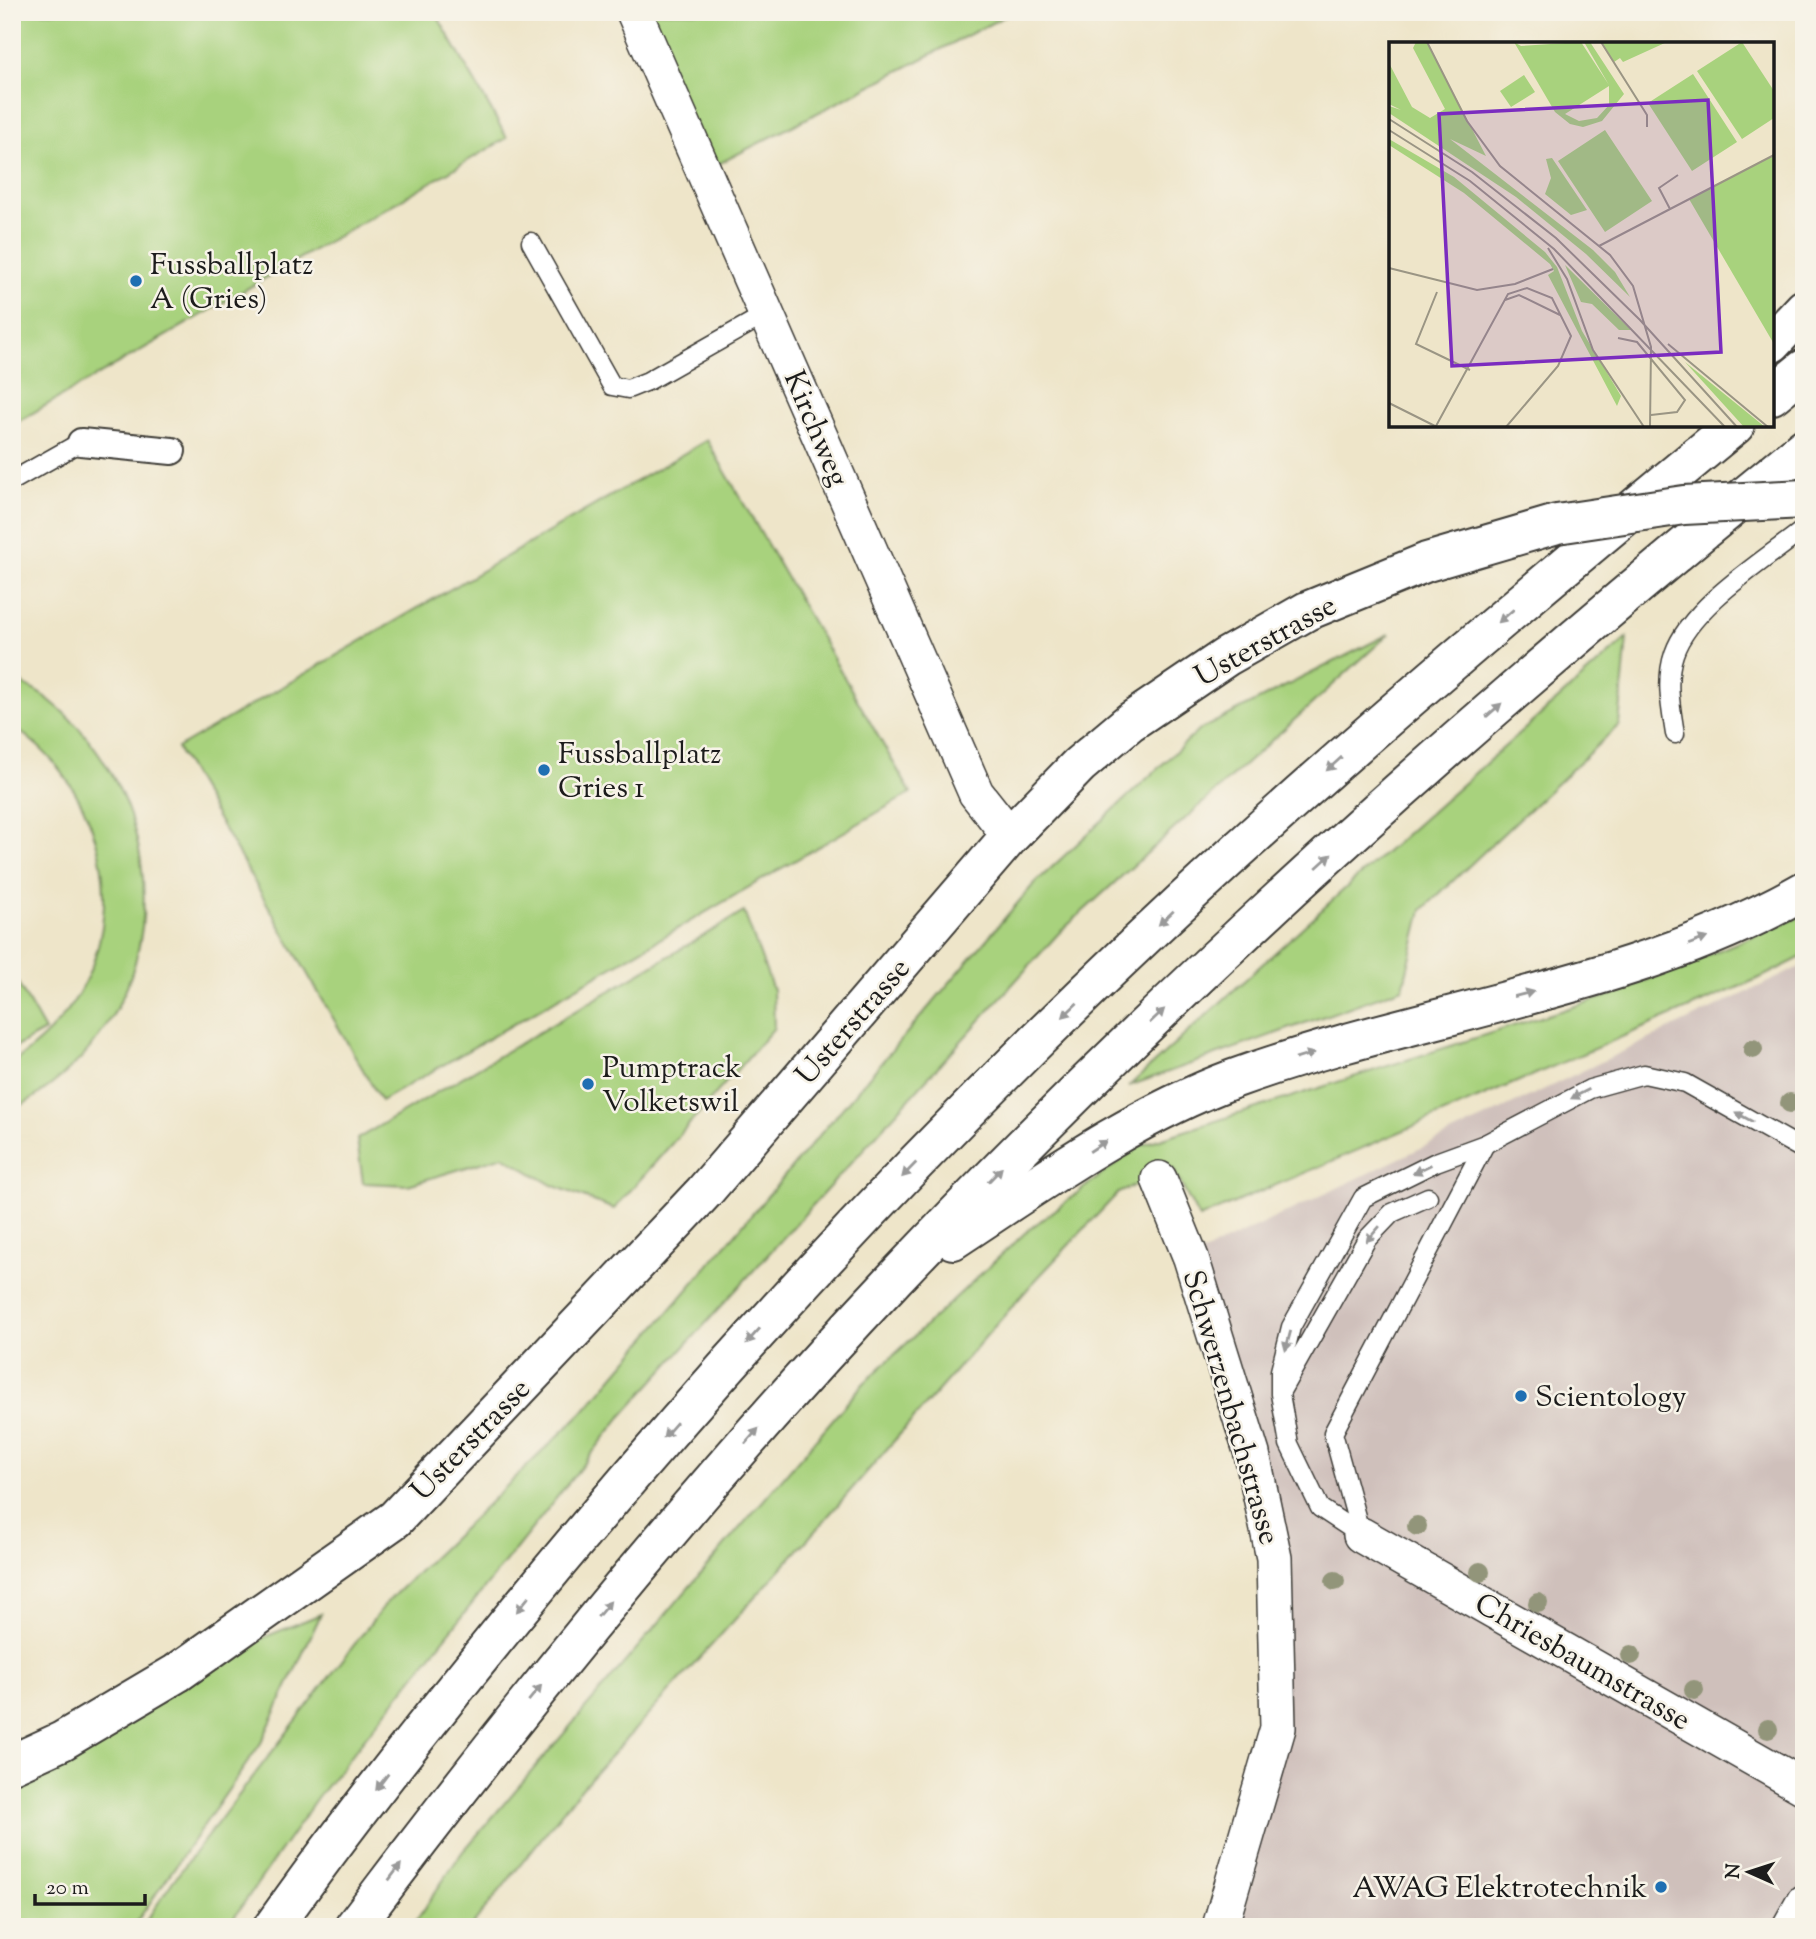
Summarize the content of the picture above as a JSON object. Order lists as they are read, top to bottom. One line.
{"streets":{"main road":["Usterstrasse"],"street":["Kirchweg","Schwerzenbachstrasse","Chriesbaumstrasse"]},"crossings":[["Kirchweg","Usterstrasse"]],"places":["Fussballplatz A (Gries)","Fussballplatz Gries 1","Pumptrack Volketswil","Scientology","AWAG Elektrotechnik"],"scale_bar":"20 m","north":"left"}
